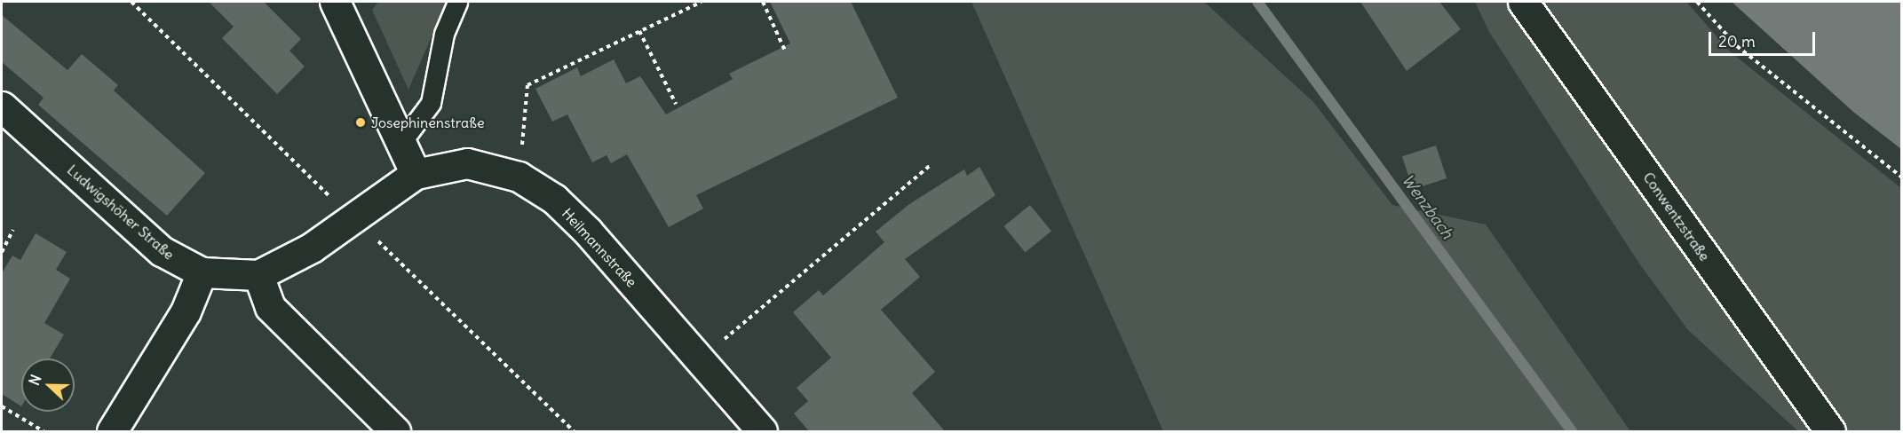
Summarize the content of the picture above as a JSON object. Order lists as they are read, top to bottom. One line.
{"streets":{"street":["Ludwigshöher Straße","Conwentzstraße","Heilmannstraße"]},"water":["Wenzbach"],"places":["Josephinenstraße"],"scale_bar":"20 m","north":"left"}
